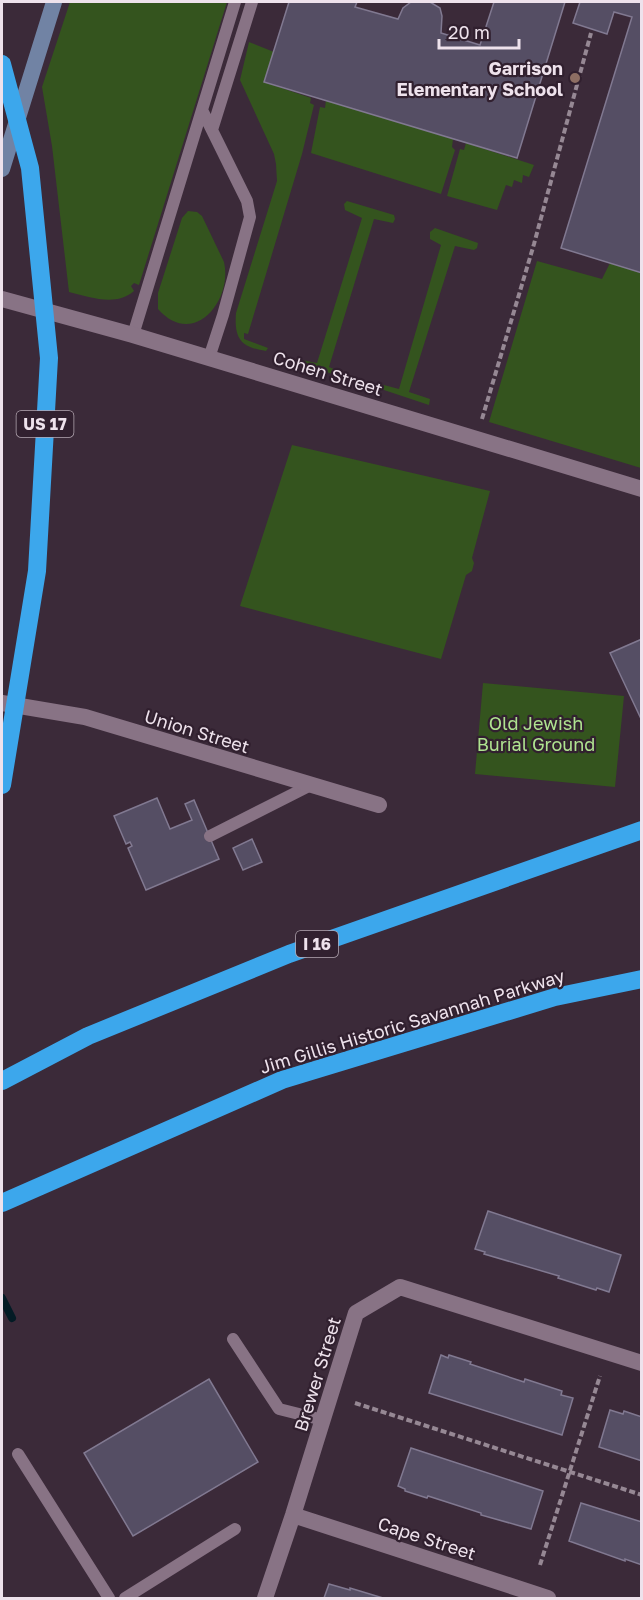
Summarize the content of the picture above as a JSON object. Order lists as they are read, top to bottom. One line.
{"streets":{"highway":["US 17","I 16","Jim Gillis Historic Savannah Parkway"],"street":["Cohen Street","Union Street","Brewer Street","Cape Street"]},"crossings":[["Brewer Street","Cape Street"]],"parks":["Old Jewish Burial Ground"],"places":["Garrison Elementary School"],"scale_bar":"20 m"}
